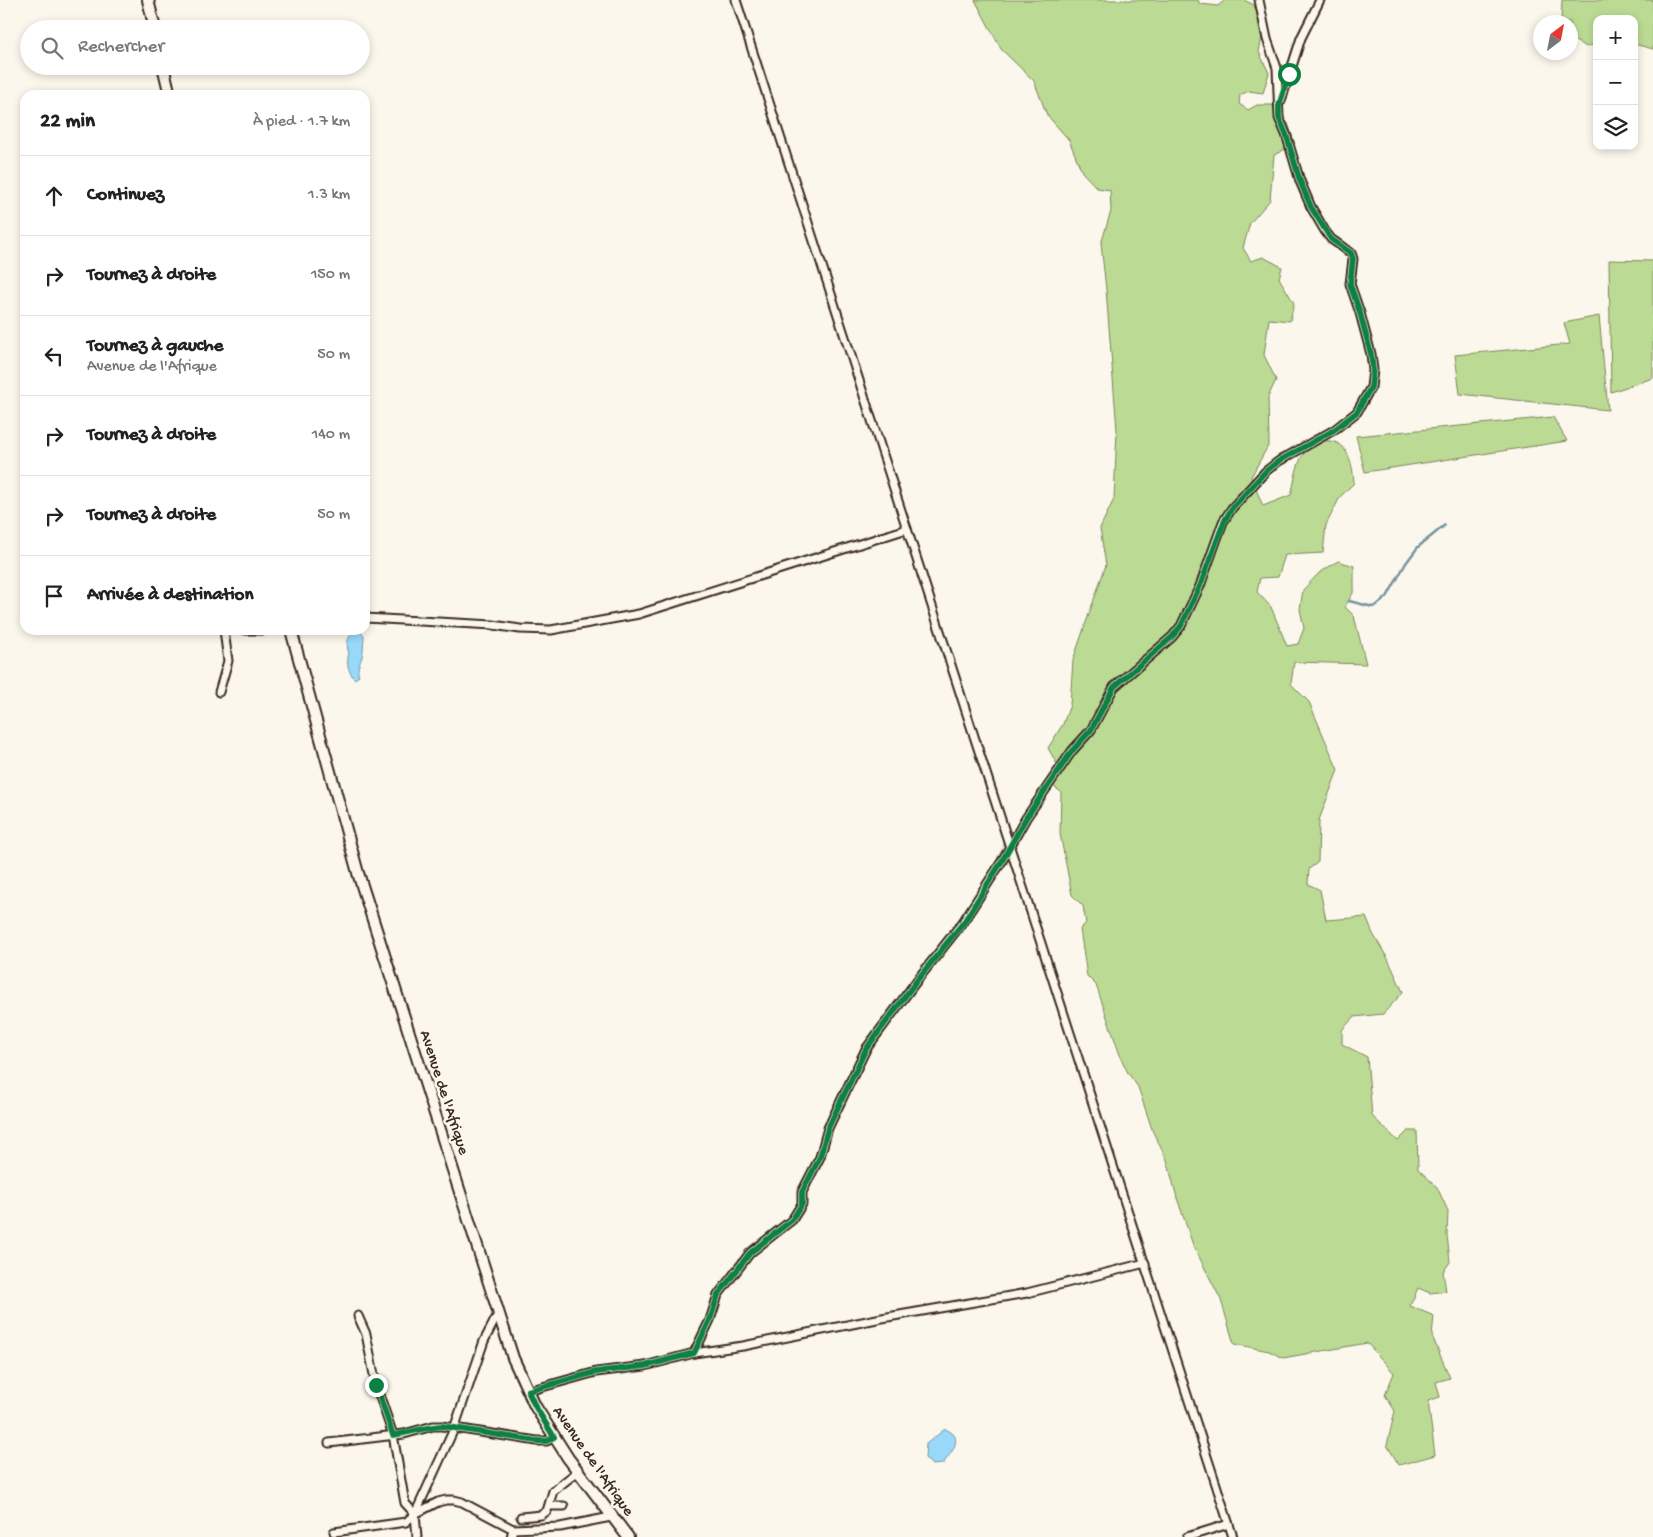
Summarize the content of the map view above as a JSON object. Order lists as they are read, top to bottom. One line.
{"streets":{"main road":["Avenue de l'Afrique"]},"north":"top right","page":{"map_buttons":["+","−"],"search":"Rechercher","heading":["22 min","À pied · 1.7 km"],"list":[["Continuez","1.3 km"],["Tournez à droite","150 m"],["Tournez à gauche","Avenue de l'Afrique","50 m"],["Tournez à droite","140 m"],["Tournez à droite","50 m"],"Arrivée à destination"]}}
